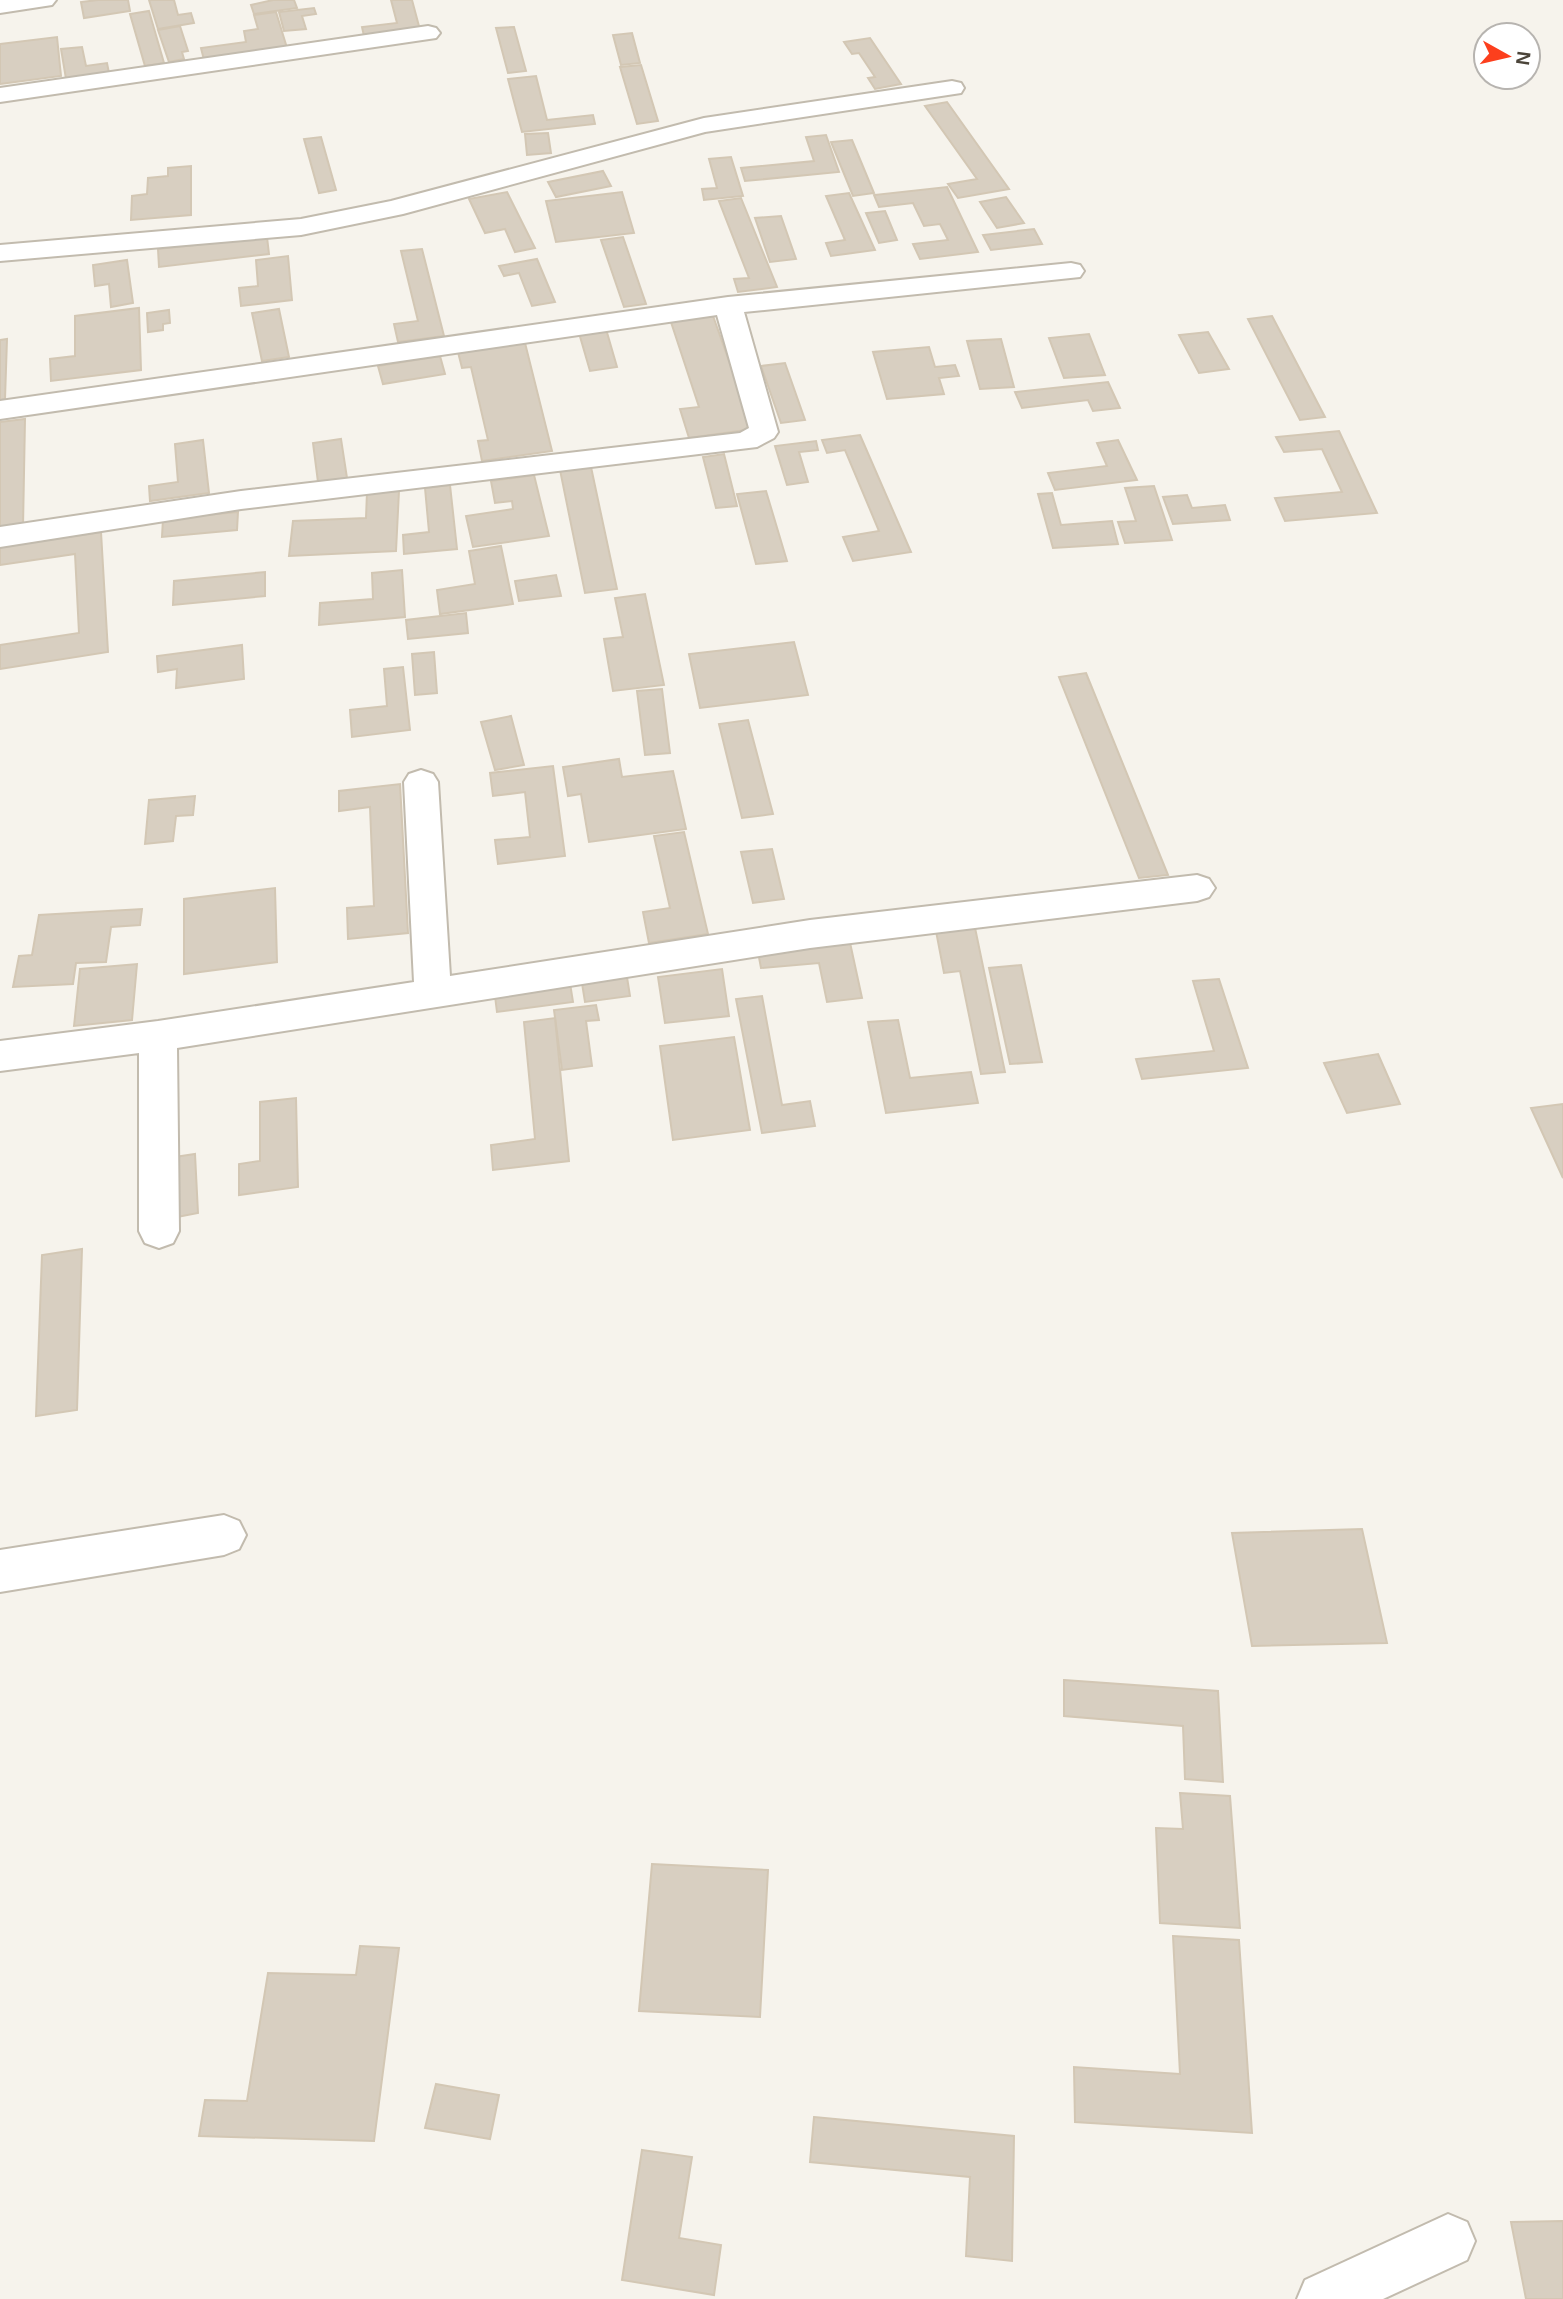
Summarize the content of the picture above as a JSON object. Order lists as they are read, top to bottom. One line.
{"north":"right"}
